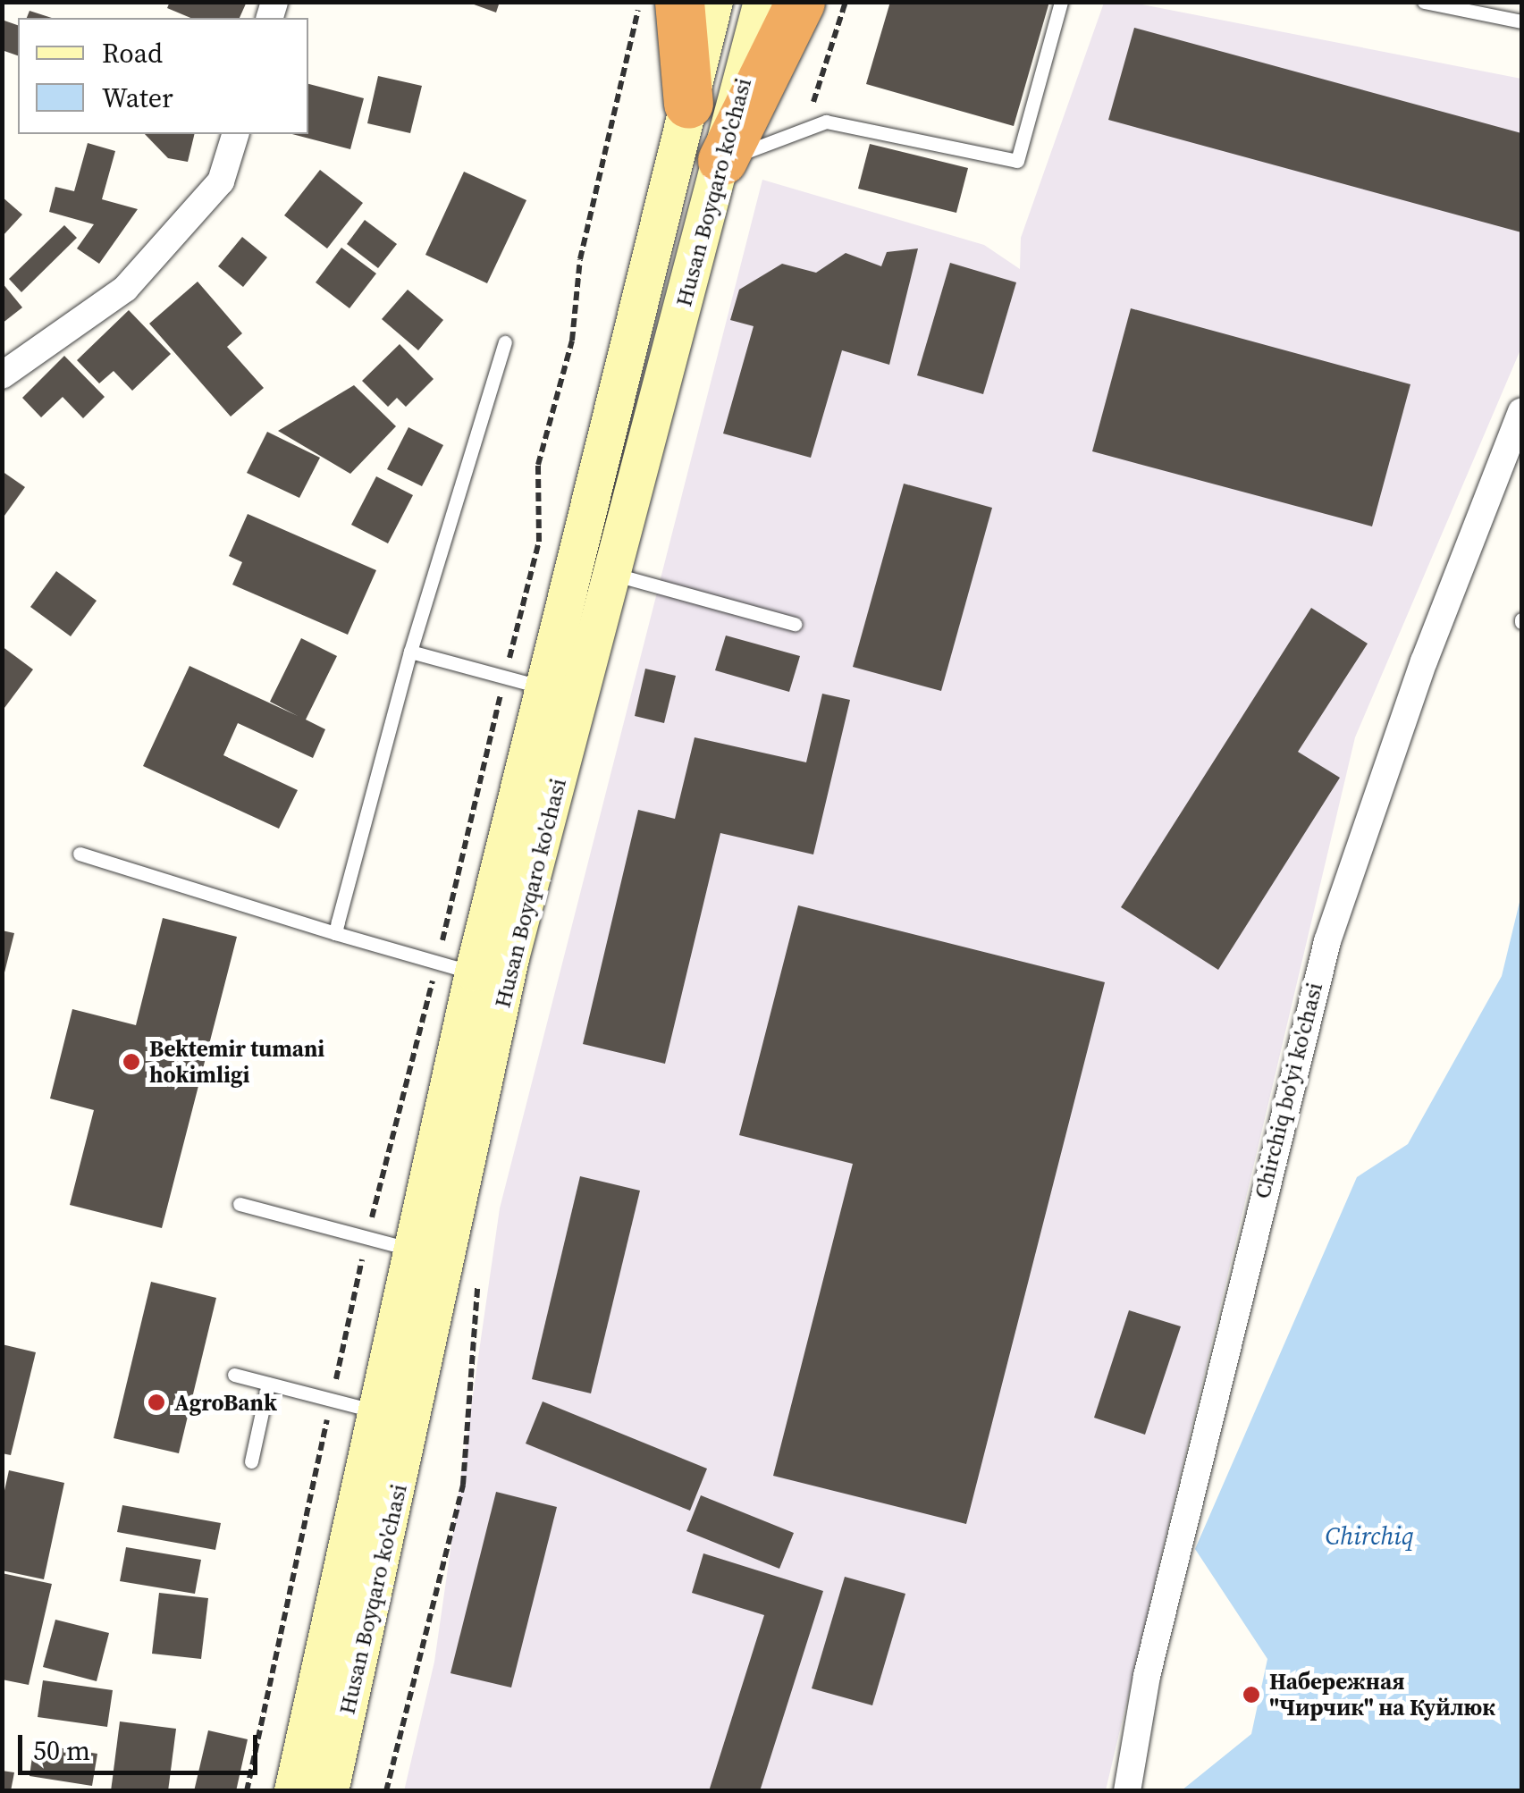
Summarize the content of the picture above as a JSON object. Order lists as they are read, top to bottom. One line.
{"streets":{"main road":["Husan Boyqaro ko'chasi"],"street":["Chirchiq bo'yi ko'chasi"]},"water":["Chirchiq"],"places":["Bektemir tumani hokimligi","AgroBank","Набережная \"Чирчик\" на Куйлюк"],"legend":["Road","Water"],"scale_bar":"50 m"}
